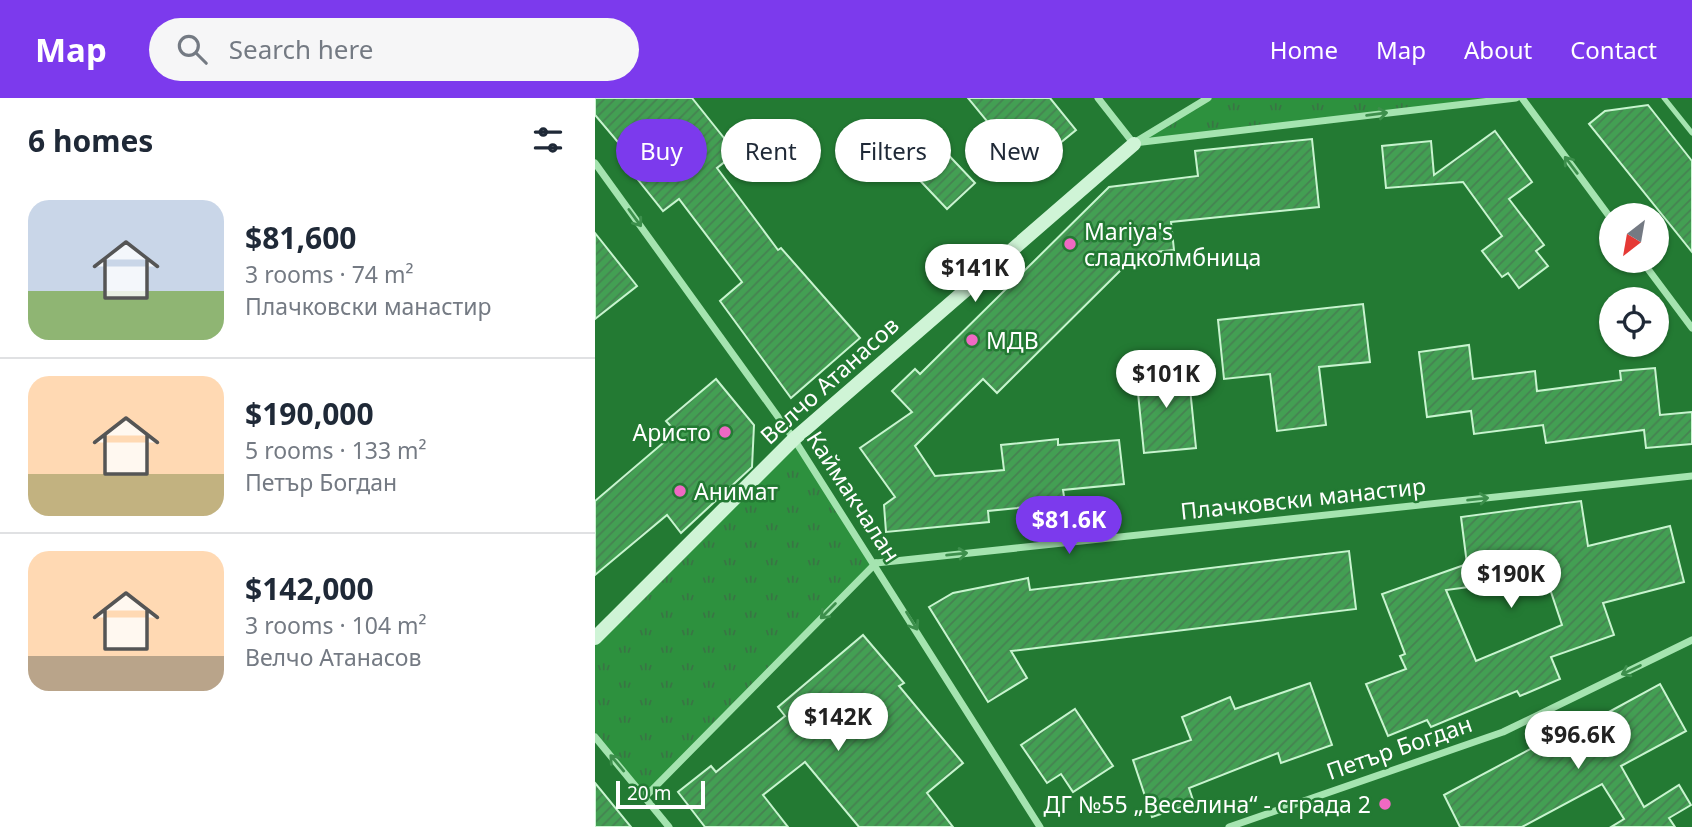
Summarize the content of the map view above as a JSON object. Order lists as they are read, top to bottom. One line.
{"streets":{"street":["Велчо Атанасов","Каймакчалан","Плачковски манастир","Петър Богдан"]},"crossings":[["Велчо Атанасов","Каймакчалан"],["Каймакчалан","Плачковски манастир"]],"one_way":["Каймакчалан","Плачковски манастир","Петър Богдан"],"places":["Mariya's сладколмбница","МДВ","Аристо","Анимат","ДГ №55 „Веселина“ - сграда 2"],"scale_bar":"20 m","north":"bottom left","page":{"header":"Map","search":"Search here","nav":["Home","Map","About","Contact"],"heading":"6 homes","chip":["Buy","Rent","Filters","New"],"list":[{"name":"$81,600","note":"3 rooms · 74 m² · Плачковски манастир"},{"name":"$190,000","note":"5 rooms · 133 m² · Петър Богдан"},{"name":"$142,000","note":"3 rooms · 104 m² · Велчо Атанасов"}],"price":["$141K","$101K","$81.6K","$190K","$142K","$96.6K"],"scale":"20 m"}}
